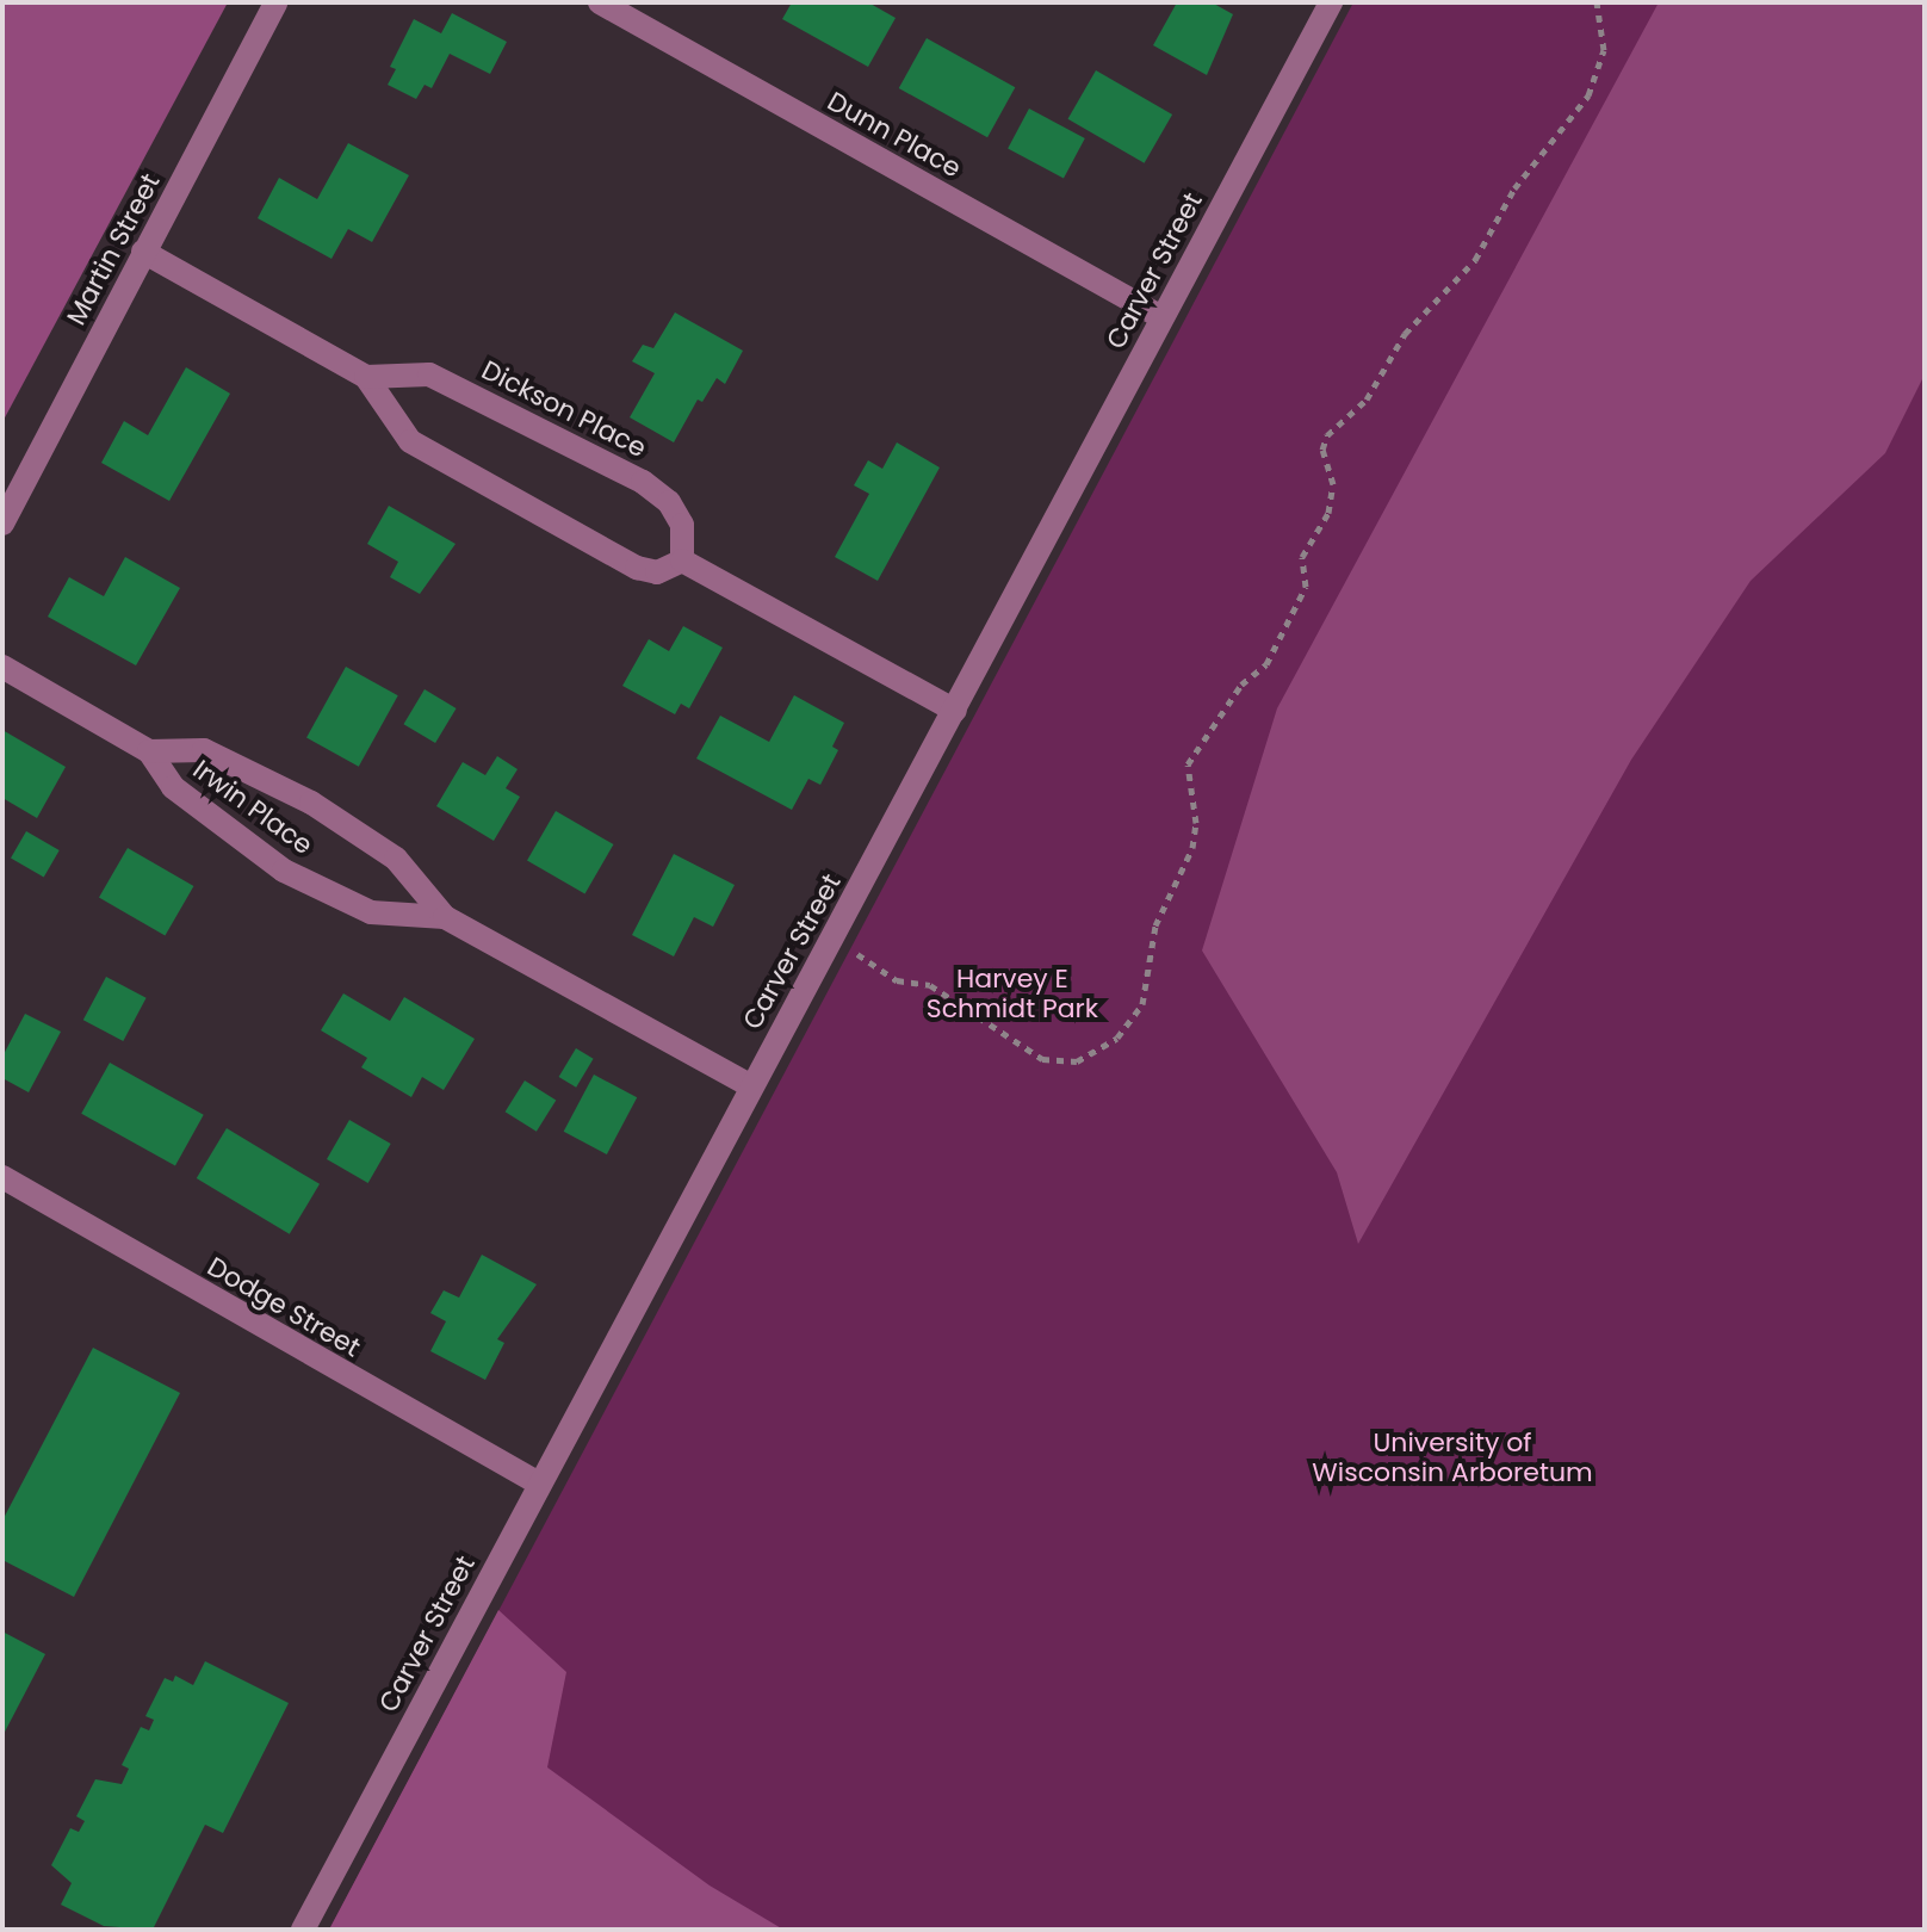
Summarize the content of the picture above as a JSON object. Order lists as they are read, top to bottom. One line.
{"streets":{"street":["Dunn Place","Martin Street","Carver Street","Dickson Place","Irwin Place","Dodge Street"]},"crossings":[["Dunn Place","Carver Street"],["Carver Street","Irwin Place"],["Carver Street","Dodge Street"]],"parks":["Harvey E Schmidt Park","University of Wisconsin Arboretum"]}
